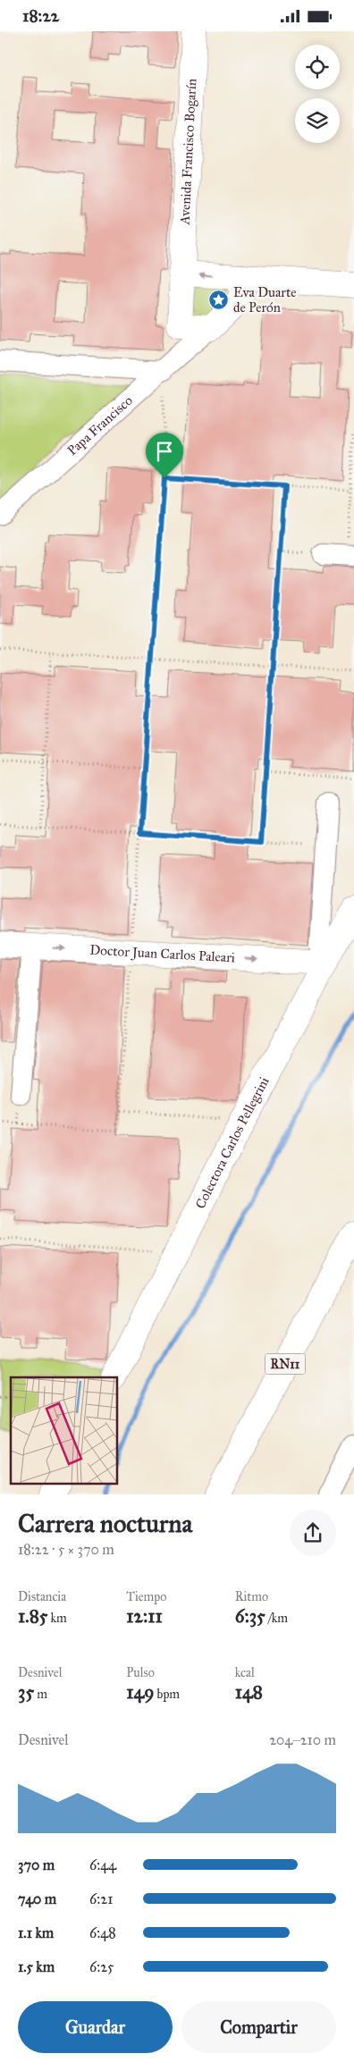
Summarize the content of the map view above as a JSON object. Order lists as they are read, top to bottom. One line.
{"streets":{"main road":["Avenida Francisco Bogarín","Doctor Juan Carlos Paleari","Colectora Carlos Pellegrini","RN11"],"street":["Papa Francisco"]},"crossings":[["Doctor Juan Carlos Paleari","Colectora Carlos Pellegrini"]],"one_way":["Doctor Juan Carlos Paleari"],"places":{"place":["Eva Duarte de Perón"]},"page":{"status":"18:22","heading":["Carrera nocturna","18:22 · 5 × 370 m"],"stats":[["Distancia","1.85 km"],["Tiempo","12:11"],["Ritmo","6:35 /km"],["Desnivel","35 m"],["Pulso","149 bpm"],["kcal","148"]],"chart":["Desnivel","204–210 m"],"list":[{"name":"370 m","note":"6:44"},{"name":"740 m","note":"6:21"},{"name":"1.1 km","note":"6:48"},{"name":"1.5 km","note":"6:25"}],"buttons":["Guardar","Compartir"]}}
